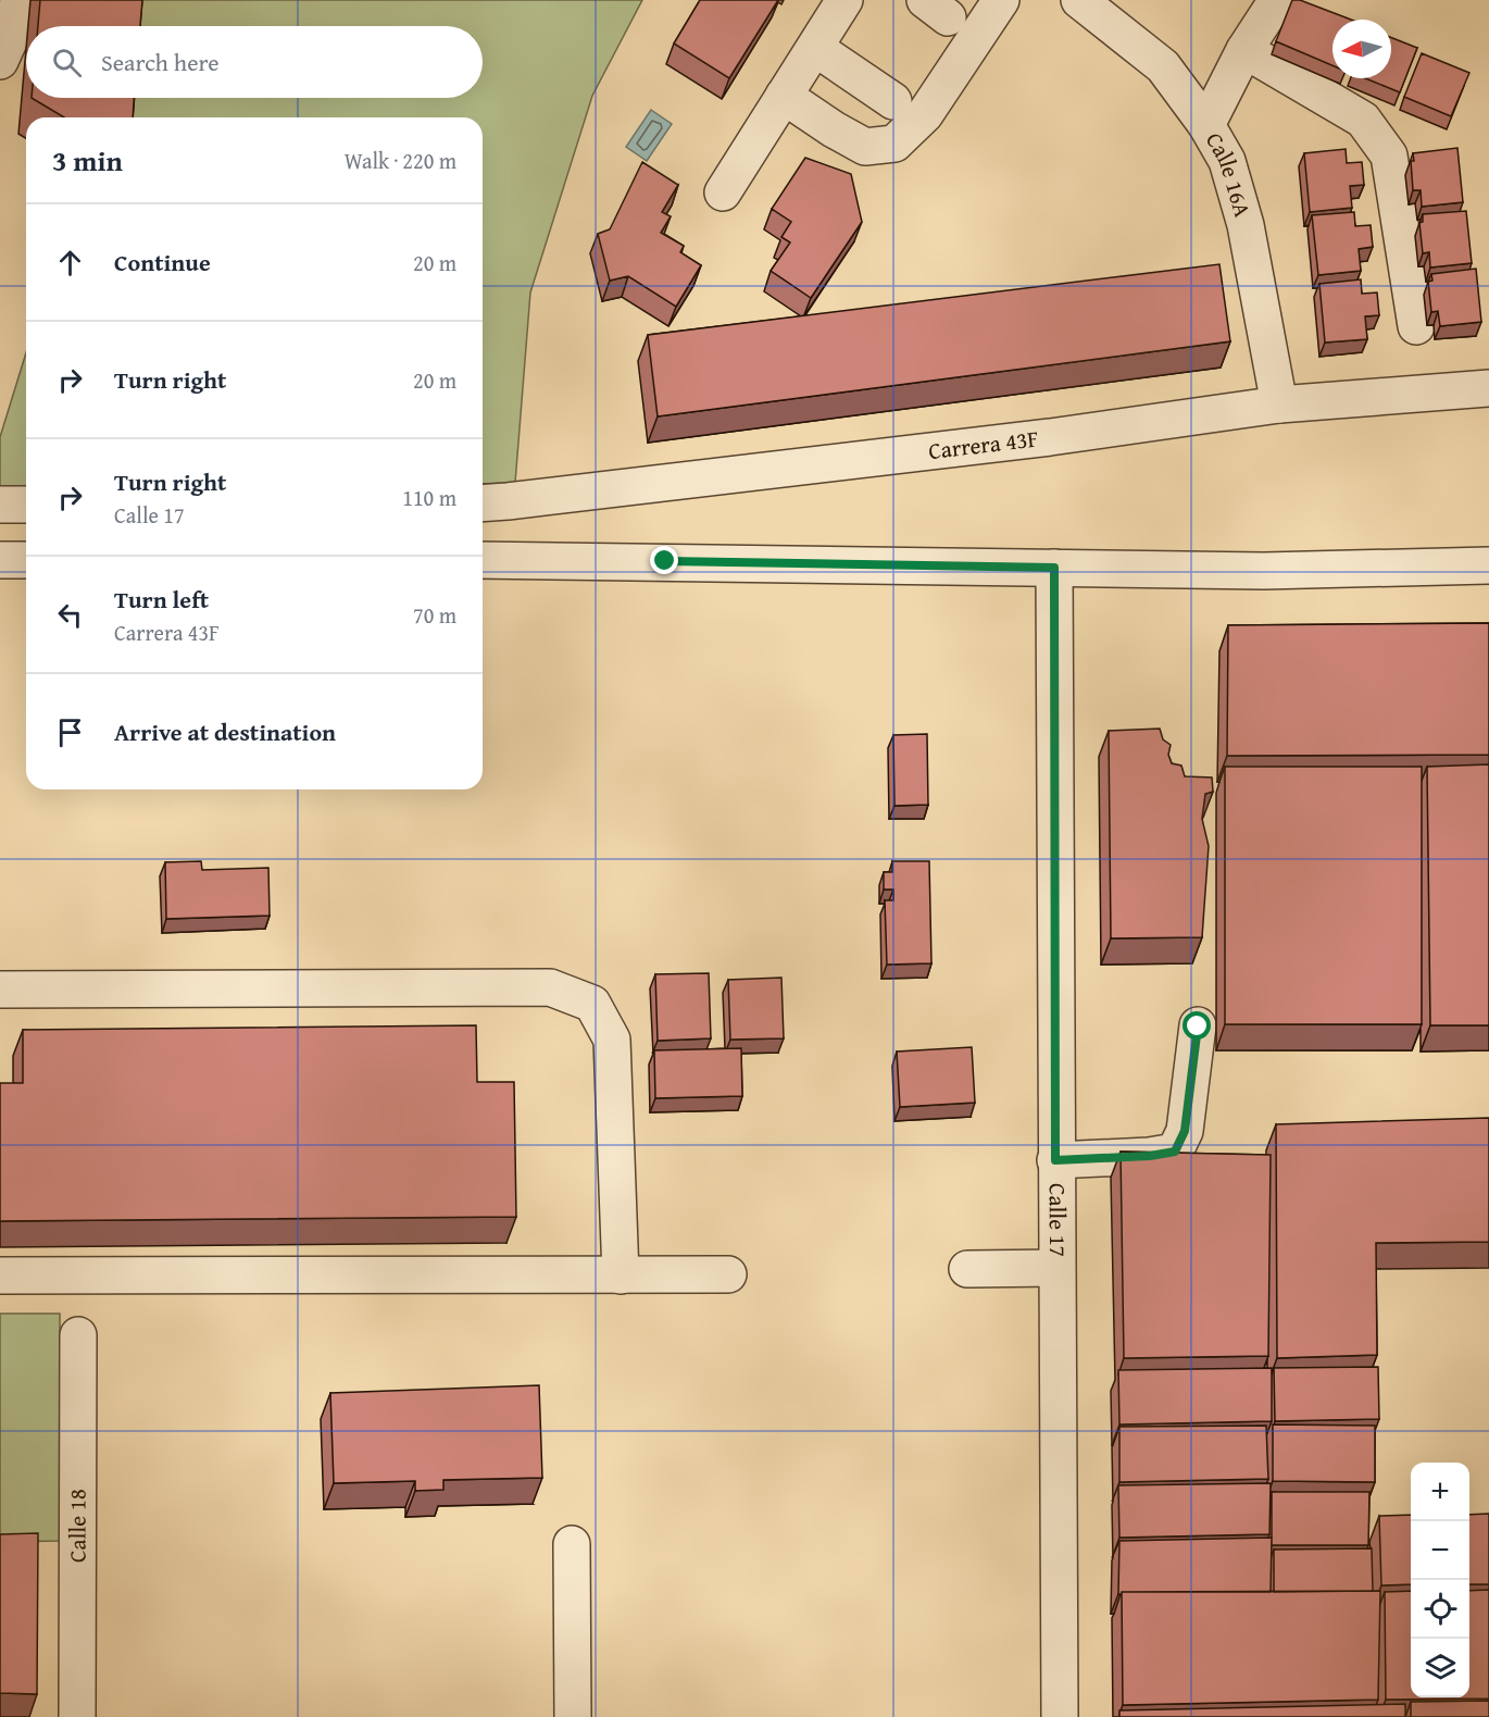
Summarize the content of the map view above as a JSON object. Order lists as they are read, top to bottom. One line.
{"streets":{"street":["Calle 16A","Carrera 43F","Calle 17","Calle 18"]},"crossings":[["Calle 16A","Carrera 43F"]],"north":"left","page":{"search":"Search here","heading":["3 min","Walk · 220 m"],"list":[["Continue","20 m"],["Turn right","20 m"],["Turn right","Calle 17","110 m"],["Turn left","Carrera 43F","70 m"],"Arrive at destination"],"map_buttons":["+","−"]}}
